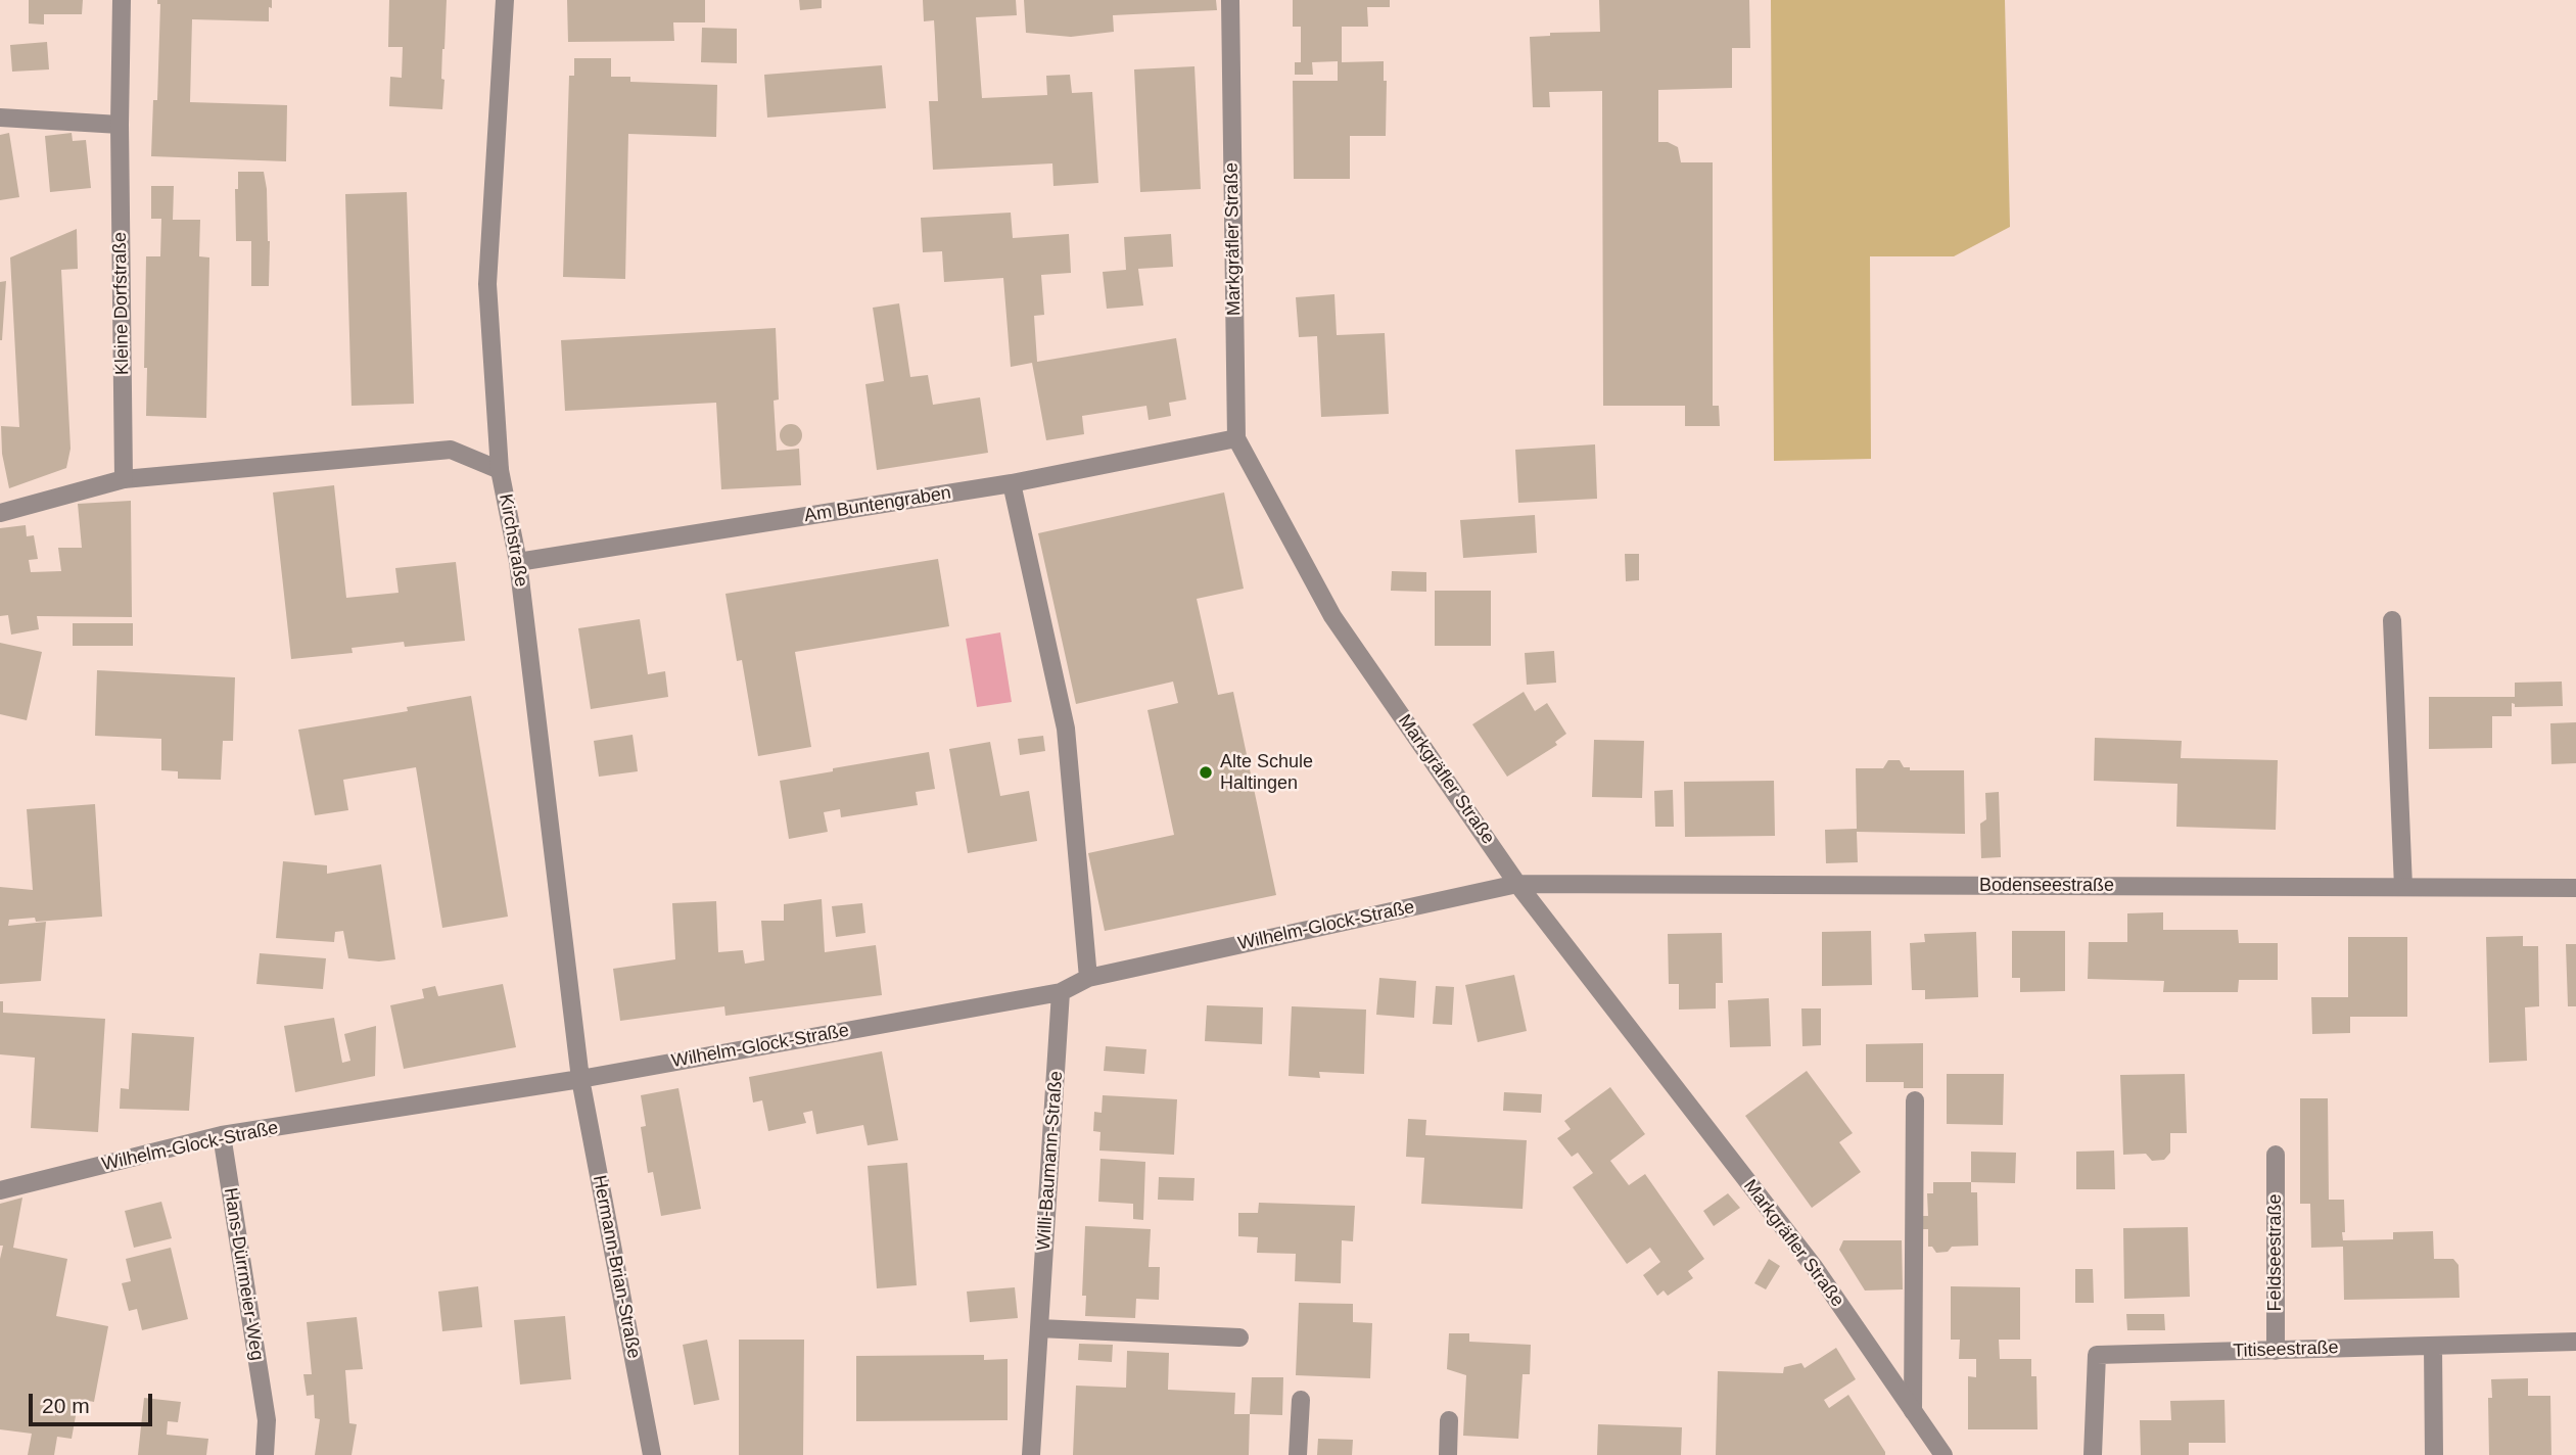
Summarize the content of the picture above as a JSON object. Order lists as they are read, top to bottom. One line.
{"streets":{"street":["Markgräfler Straße","Kleine Dorfstraße","Am Buntengraben","Kirchstraße","Bodenseestraße","Wilhelm-Glock-Straße","Willi-Baumann-Straße","Feldseestraße","Hermann-Brian-Straße","Hans-Dürrmeier-Weg","Titiseestraße"]},"crossings":[["Markgräfler Straße","Am Buntengraben"],["Markgräfler Straße","Bodenseestraße"],["Markgräfler Straße","Wilhelm-Glock-Straße"],["Am Buntengraben","Kirchstraße"],["Kirchstraße","Wilhelm-Glock-Straße"],["Kirchstraße","Hermann-Brian-Straße"],["Bodenseestraße","Wilhelm-Glock-Straße"],["Wilhelm-Glock-Straße","Willi-Baumann-Straße"],["Wilhelm-Glock-Straße","Hermann-Brian-Straße"],["Wilhelm-Glock-Straße","Hans-Dürrmeier-Weg"],["Feldseestraße","Titiseestraße"]],"places":["Alte Schule Haltingen"],"scale_bar":"20 m"}
